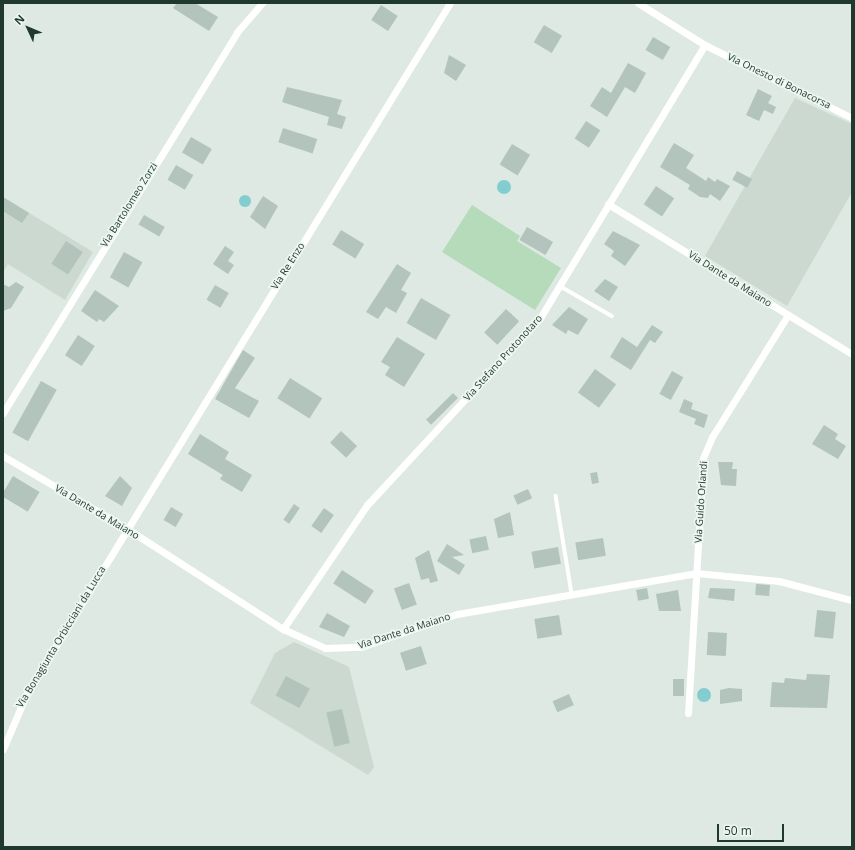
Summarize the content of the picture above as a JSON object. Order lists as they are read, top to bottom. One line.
{"streets":{"street":["Via Onesto di Bonacorsa","Via Bartolomeo Zorzi","Via Re Enzo","Via Dante da Maiano","Via Stefano Protonotaro","Via Guido Orlandi","Via Bonagiunta Orbicciani da Lucca"]},"crossings":[["Via Onesto di Bonacorsa","Via Stefano Protonotaro"],["Via Re Enzo","Via Dante da Maiano"],["Via Re Enzo","Via Bonagiunta Orbicciani da Lucca"],["Via Dante da Maiano","Via Stefano Protonotaro"],["Via Dante da Maiano","Via Guido Orlandi"],["Via Dante da Maiano","Via Bonagiunta Orbicciani da Lucca"]],"scale_bar":"50 m","north":"top left"}
